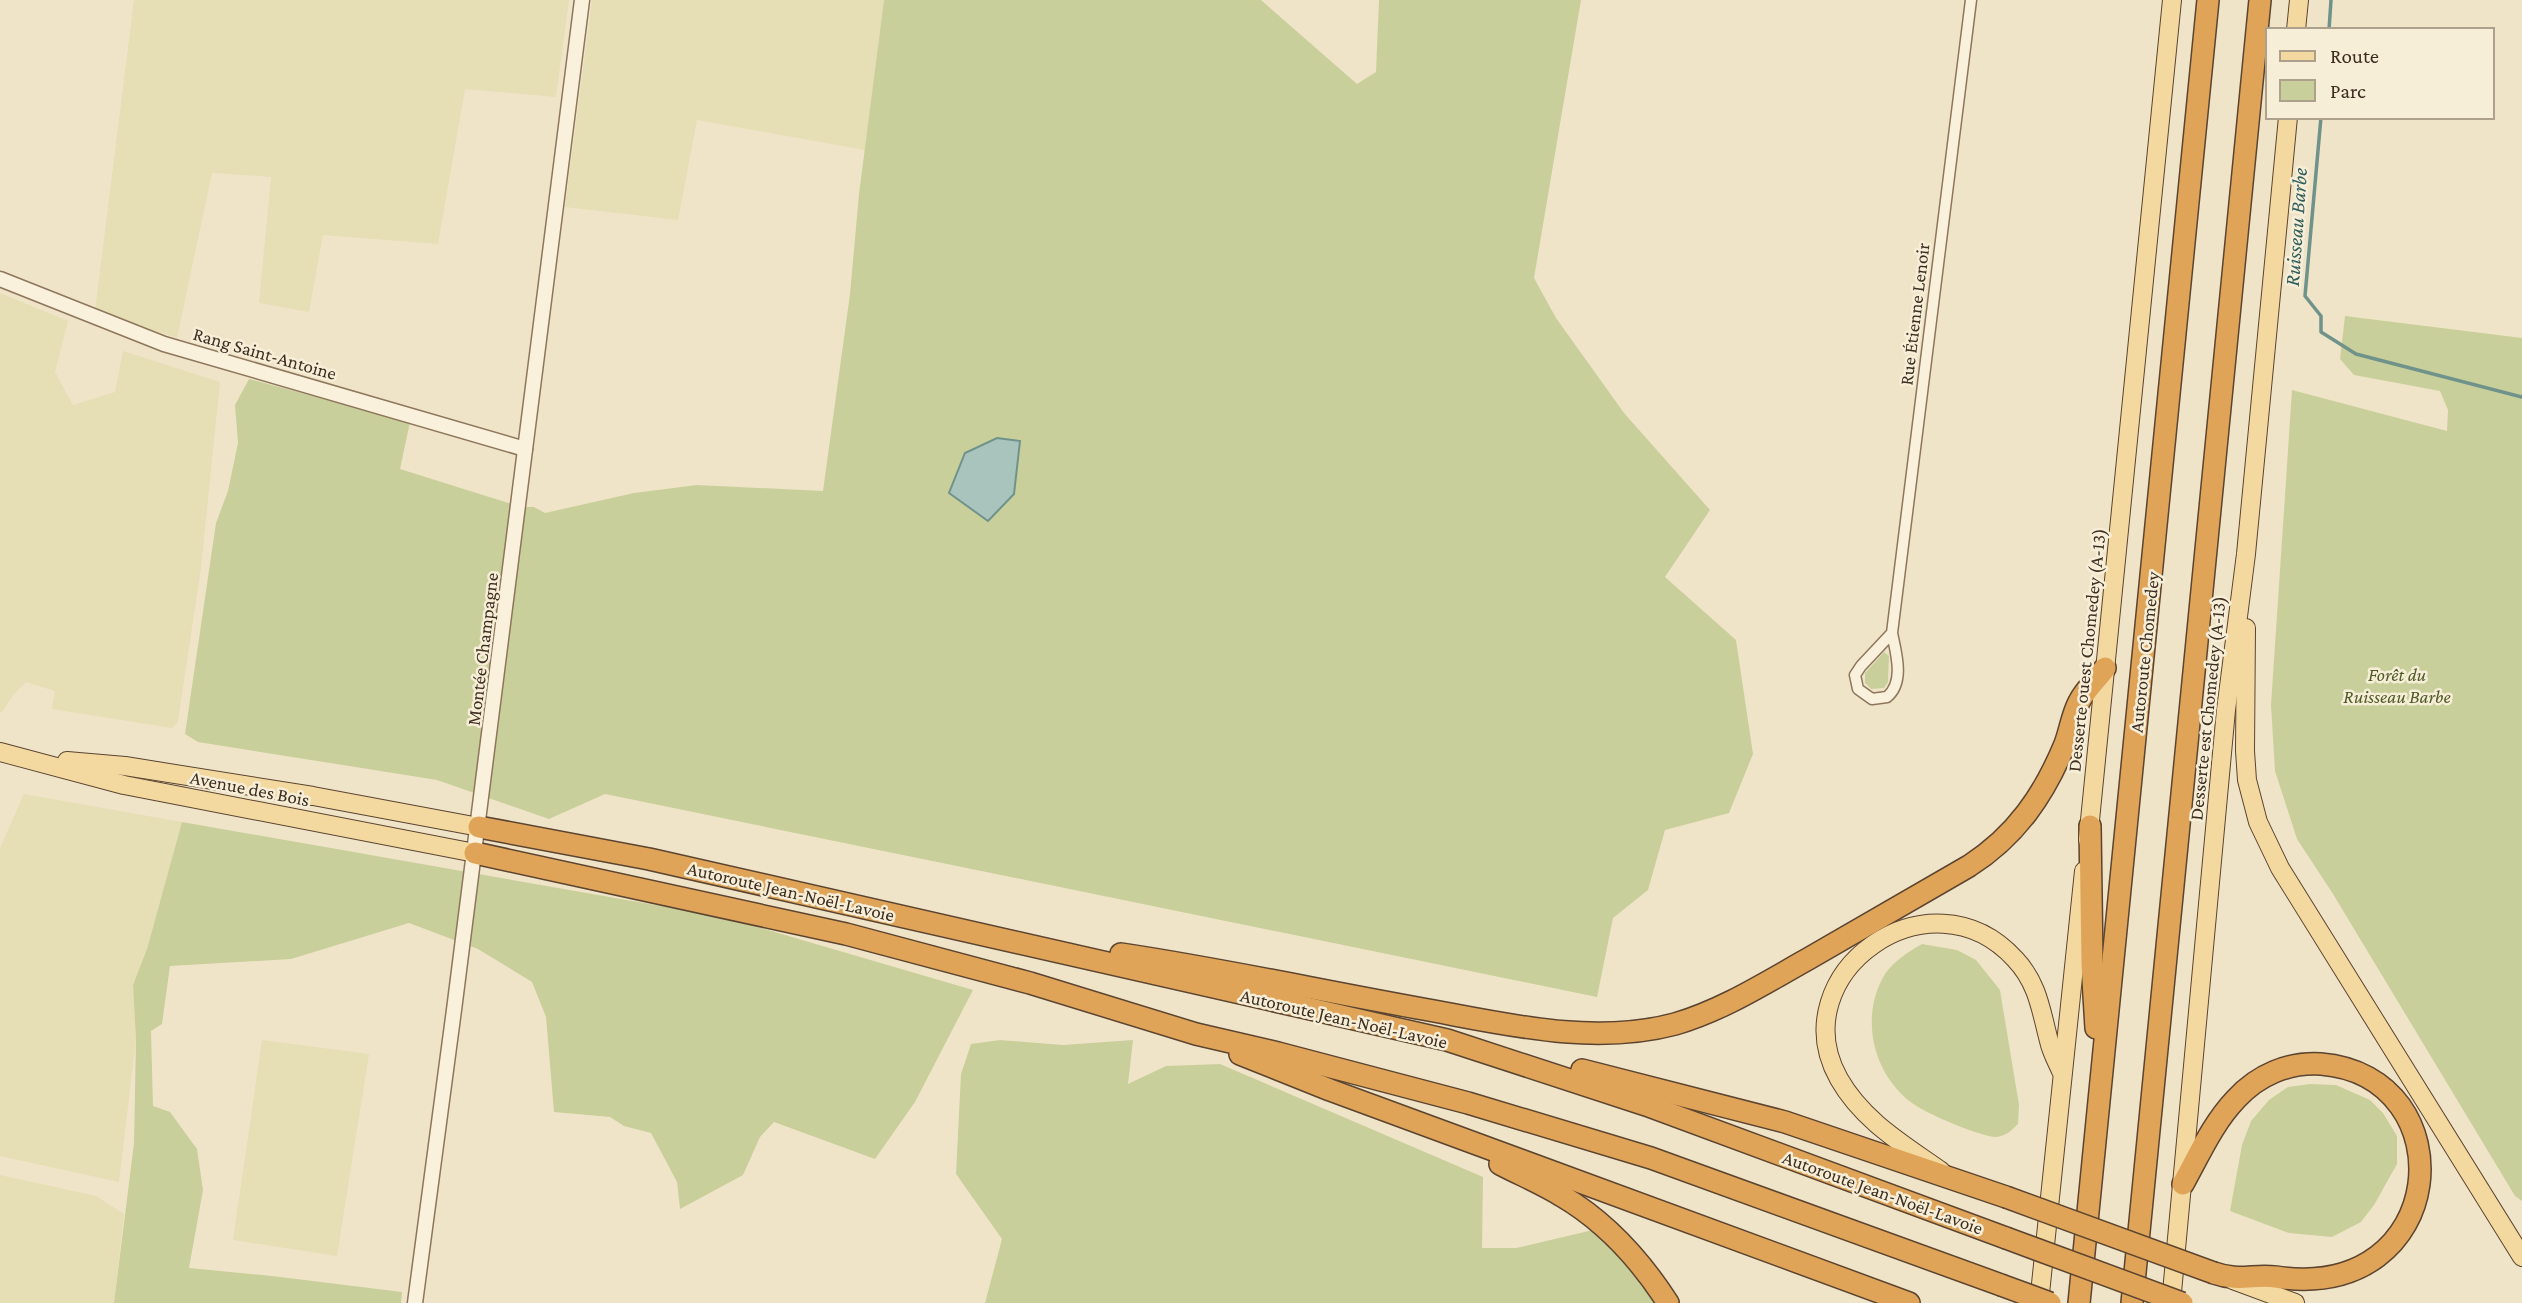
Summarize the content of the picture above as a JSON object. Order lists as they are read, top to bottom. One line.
{"streets":{"highway":["Autoroute Chomedey","Autoroute Jean-Noël-Lavoie"],"main road":["Desserte ouest Chomedey (A-13)","Desserte est Chomedey (A-13)","Avenue des Bois"],"street":["Rue Étienne Lenoir","Rang Saint-Antoine","Montée Champagne"]},"crossings":[["Rang Saint-Antoine","Montée Champagne"],["Montée Champagne","Avenue des Bois"],["Montée Champagne","Autoroute Jean-Noël-Lavoie"],["Avenue des Bois","Autoroute Jean-Noël-Lavoie"]],"water":["Ruisseau Barbe"],"parks":["Forêt du Ruisseau Barbe"],"legend":["Route","Parc"]}
